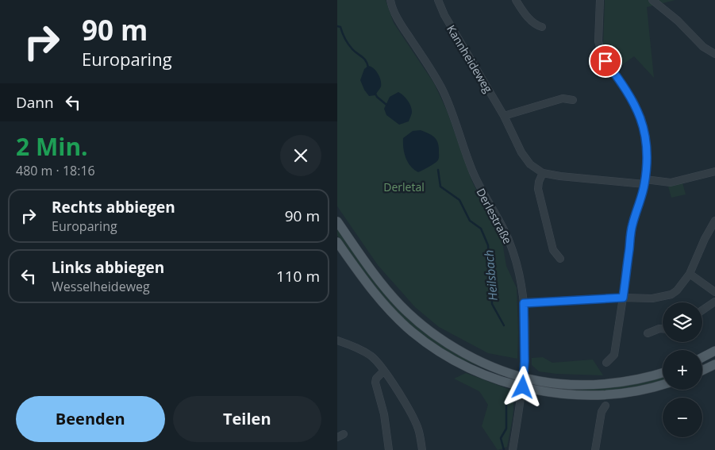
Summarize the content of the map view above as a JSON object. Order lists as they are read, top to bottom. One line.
{"streets":{"street":["Kannheideweg","Derlestraße"]},"water":["Heilsbach"],"parks":["Derletal"],"page":{"turn":["90 m","Europaring"],"then":"Dann","heading":["2 Min.","480 m · 18:16"],"list":[{"name":"Rechts abbiegen","note":"Europaring","value":"90 m"},{"name":"Links abbiegen","note":"Wesselheideweg","value":"110 m"}],"map_buttons":["+","−"],"buttons":["Beenden","Teilen"]}}
